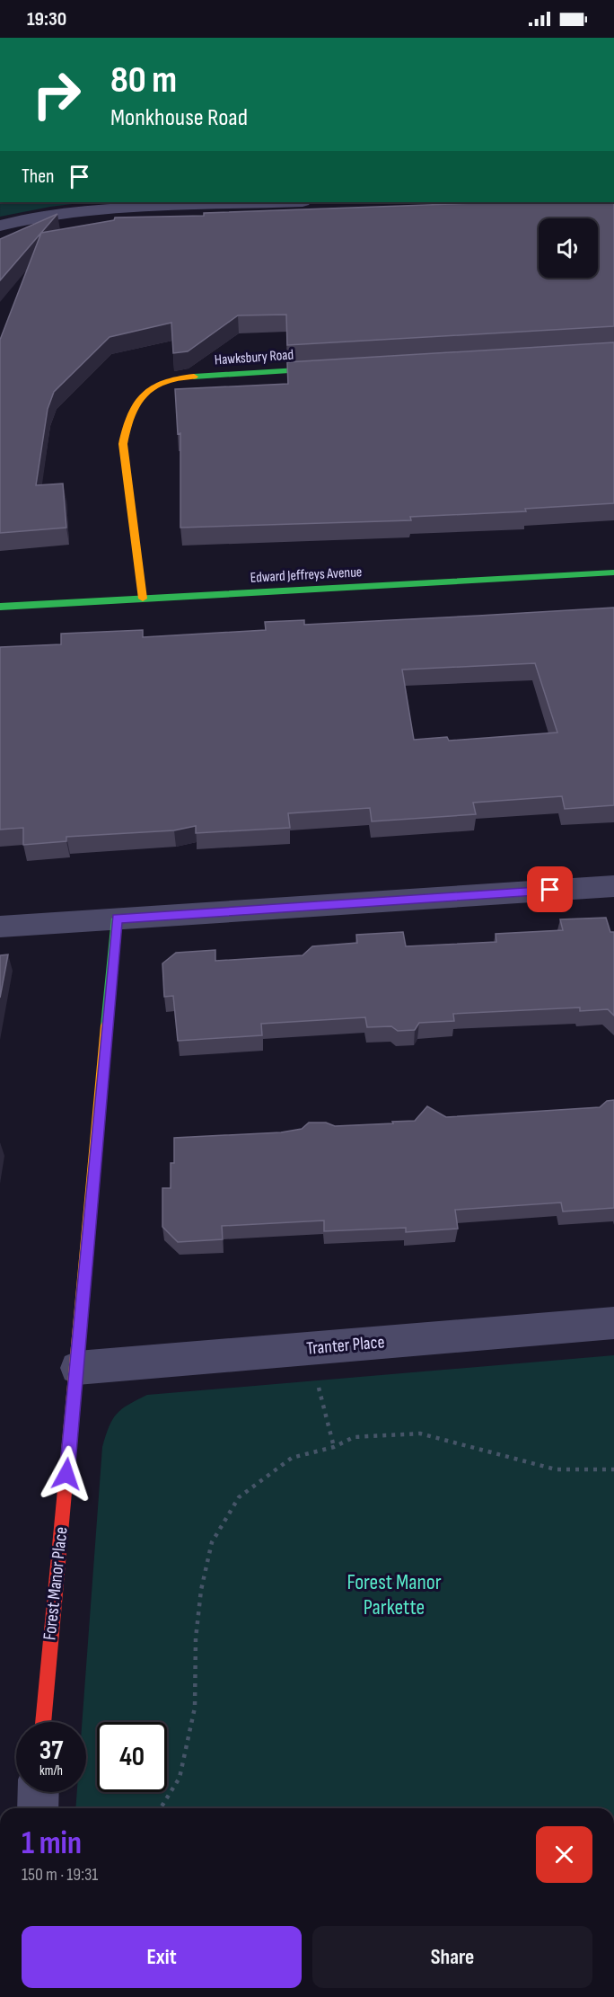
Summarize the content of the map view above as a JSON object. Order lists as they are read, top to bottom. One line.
{"streets":{"street":["Hawksbury Road","Edward Jeffreys Avenue","Tranter Place","Forest Manor Place"]},"crossings":[["Hawksbury Road","Edward Jeffreys Avenue"],["Tranter Place","Forest Manor Place"]],"parks":["Forest Manor Parkette"],"page":{"status":"19:30","turn":["80 m","Monkhouse Road"],"then":"Then","speed":"37 km/h","limit":"40","heading":["1 min","150 m · 19:31"],"buttons":["Exit","Share"]}}
